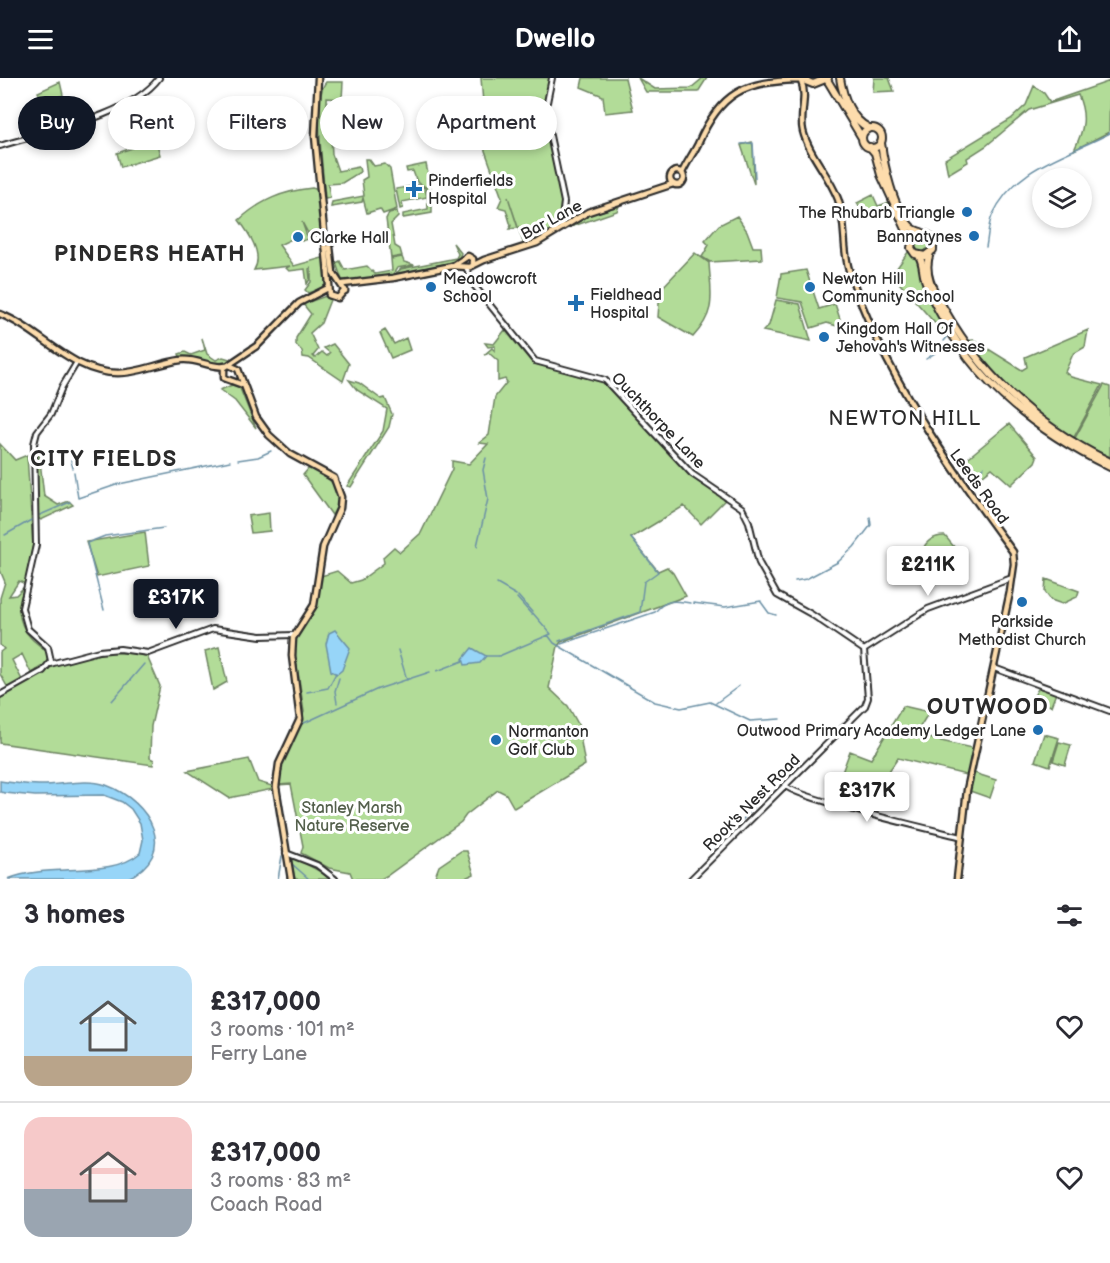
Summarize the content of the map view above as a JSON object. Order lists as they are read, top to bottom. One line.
{"streets":{"main road":["Bar Lane","Leeds Road"],"street":["Ouchthorpe Lane","Rook's Nest Road"]},"crossings":[["Bar Lane","Ouchthorpe Lane"],["Ouchthorpe Lane","Rook's Nest Road"]],"districts":["PINDERS HEATH","NEWTON HILL","CITY FIELDS","OUTWOOD"],"parks":["Stanley Marsh Nature Reserve"],"places":{"health":["Pinderfields Hospital","Fieldhead Hospital"],"other":["The Rhubarb Triangle","Bannatynes","Clarke Hall","Meadowcroft School","Newton Hill Community School","Kingdom Hall Of Jehovah's Witnesses","Parkside Methodist Church","Outwood Primary Academy Ledger Lane","Normanton Golf Club"]},"page":{"header":"Dwello","chip":["Buy","Rent","Filters","New","Apartment"],"price":["£211K","£317K","£317K"],"heading":"3 homes","list":[{"name":"£317,000","note":"3 rooms · 101 m² · Ferry Lane"},{"name":"£317,000","note":"3 rooms · 83 m² · Coach Road"}]}}
